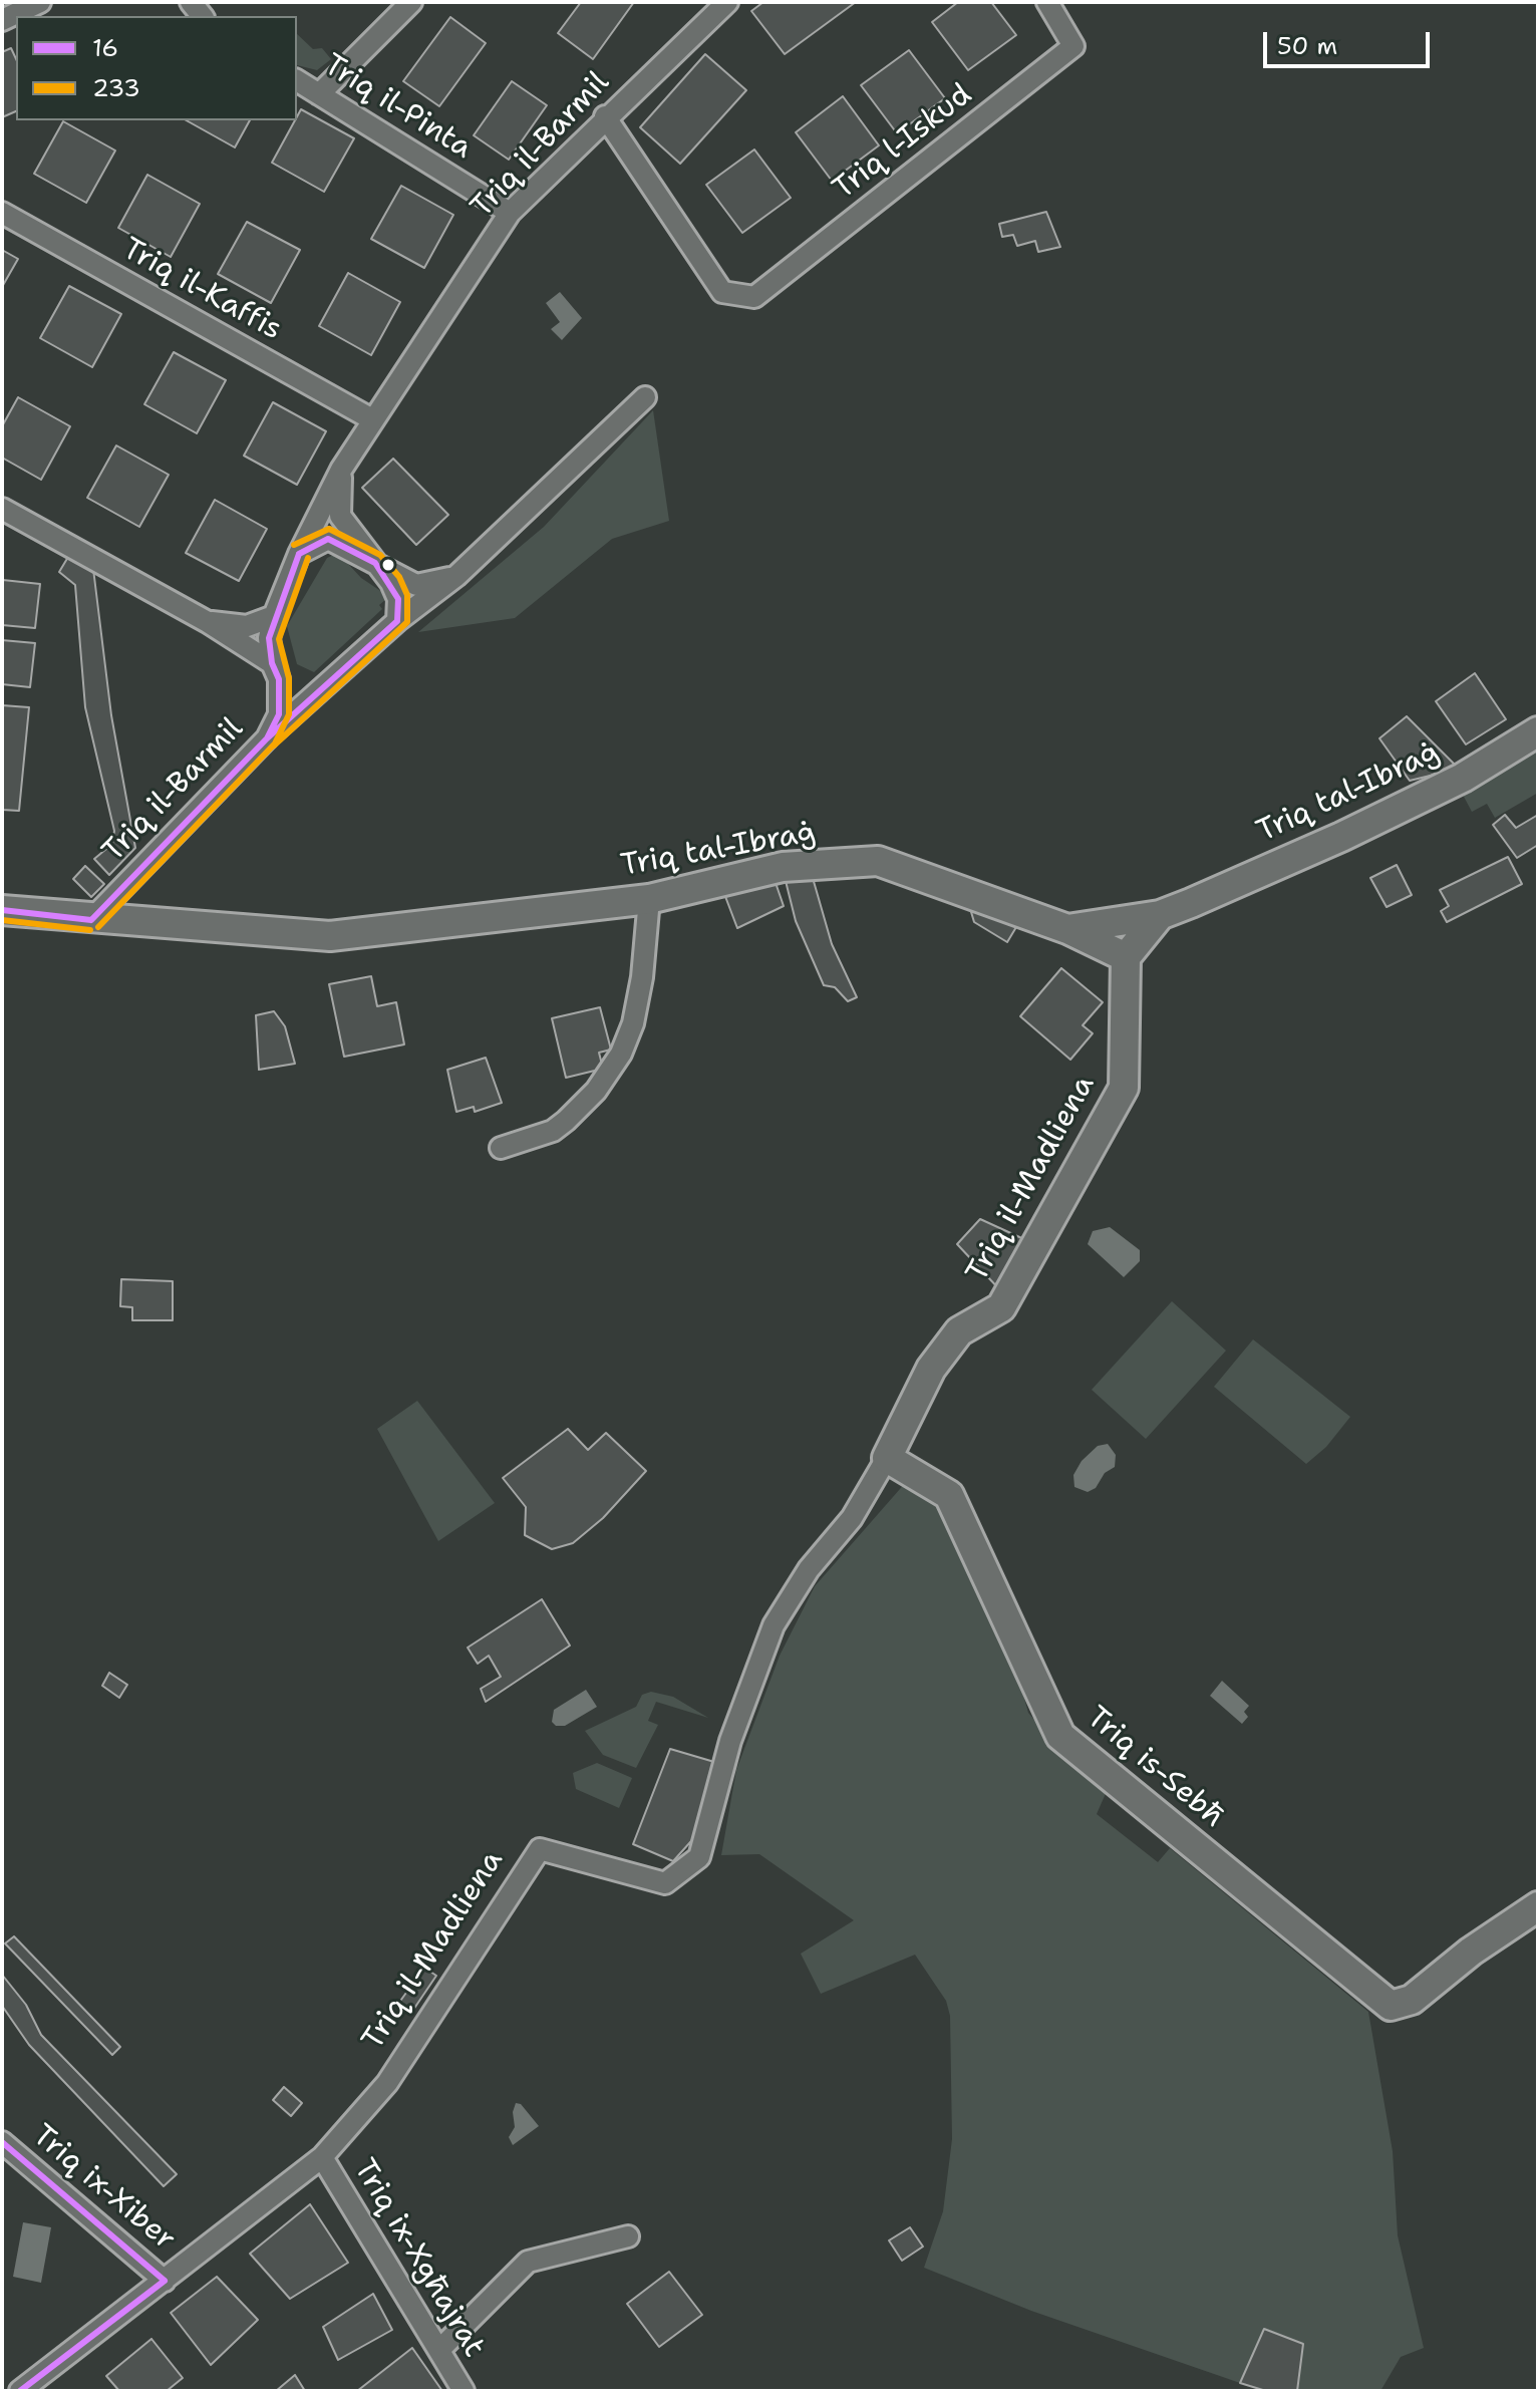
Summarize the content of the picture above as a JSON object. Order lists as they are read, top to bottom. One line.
{"streets":{"main road":["Triq tal-Ibraġ","Triq il-Madliena","Triq is-Sebħ"],"street":["Triq il-Pinta","Triq l-Iskud","Triq il-Barmil","Triq il-Kaffis","Triq ix-Xiber","Triq ix-Xgħajrat"]},"crossings":[["Triq il-Pinta","Triq il-Barmil"],["Triq l-Iskud","Triq il-Barmil"],["Triq il-Barmil","Triq il-Kaffis"],["Triq il-Barmil","Triq tal-Ibraġ"],["Triq il-Madliena","Triq is-Sebħ"],["Triq il-Madliena","Triq ix-Xiber"],["Triq il-Madliena","Triq ix-Xgħajrat"]],"lines":["transit line 233","transit line 16"],"legend":["16","233"],"scale_bar":"50 m"}
